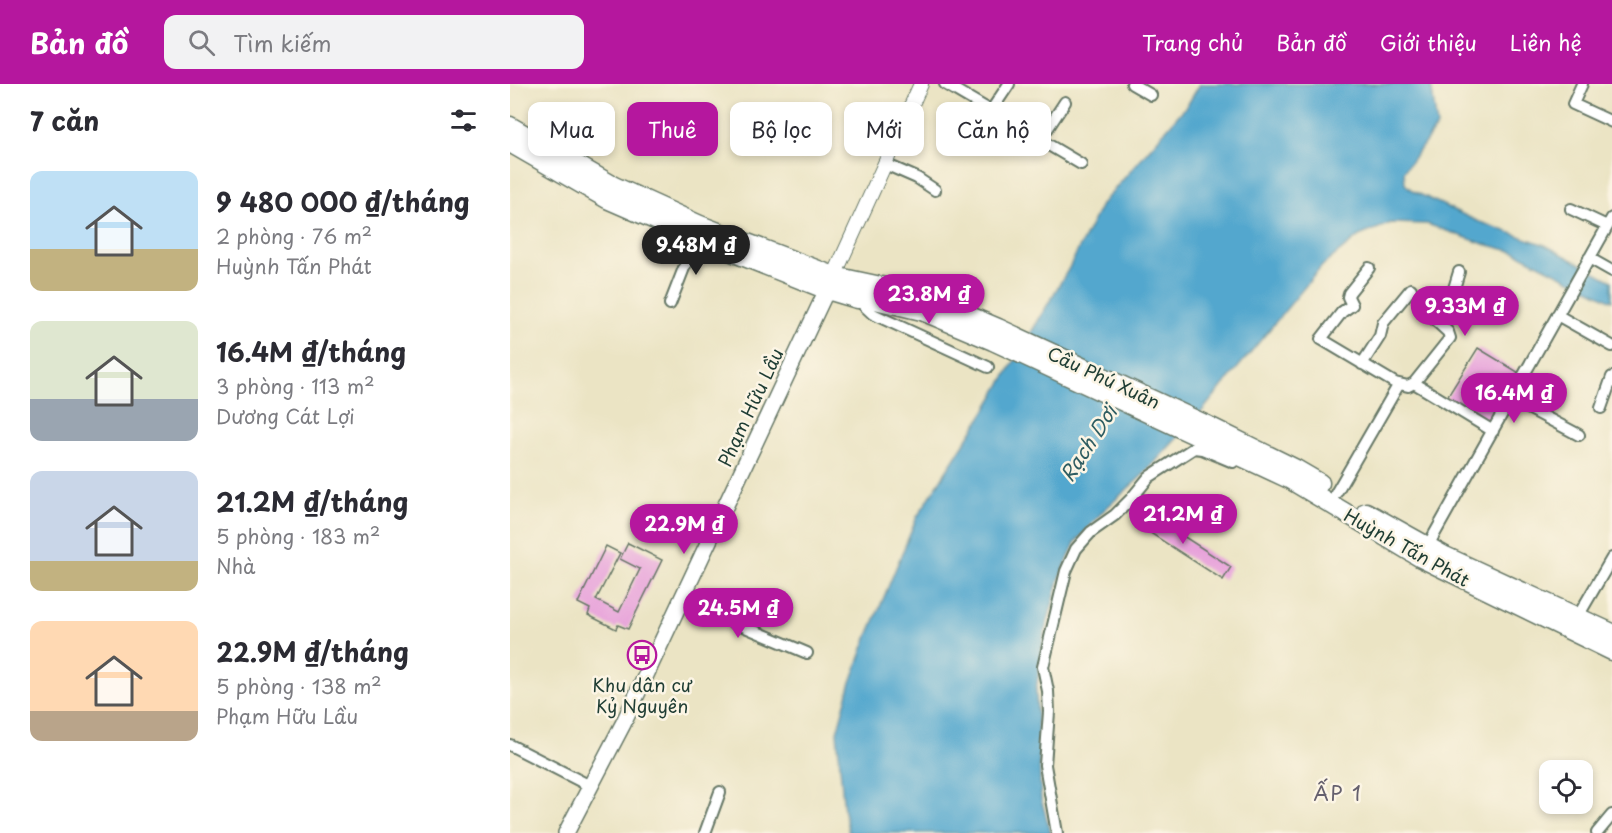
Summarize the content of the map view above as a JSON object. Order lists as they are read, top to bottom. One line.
{"streets":{"main road":["Cầu Phú Xuân","Phạm Hữu Lầu","Huỳnh Tấn Phát"]},"crossings":[["Cầu Phú Xuân","Huỳnh Tấn Phát"]],"districts":["ẤP 1"],"water":["Rạch Dơi"],"places":{"bus stop":["Khu dân cư Kỷ Nguyên"]},"page":{"header":"Bản đồ","search":"Tìm kiếm","nav":["Trang chủ","Bản đồ","Giới thiệu","Liên hệ"],"heading":"7 căn","chip":["Mua","Thuê","Bộ lọc","Mới","Căn hộ"],"list":[{"name":"9 480 000 ₫/tháng","note":"2 phòng · 76 m² · Huỳnh Tấn Phát"},{"name":"16.4M ₫/tháng","note":"3 phòng · 113 m² · Dương Cát Lợi"},{"name":"21.2M ₫/tháng","note":"5 phòng · 183 m² · Nhà"},{"name":"22.9M ₫/tháng","note":"5 phòng · 138 m² · Phạm Hữu Lầu"}],"price":["9.48M ₫","23.8M ₫","9.33M ₫","16.4M ₫","21.2M ₫","22.9M ₫","24.5M ₫"]}}
